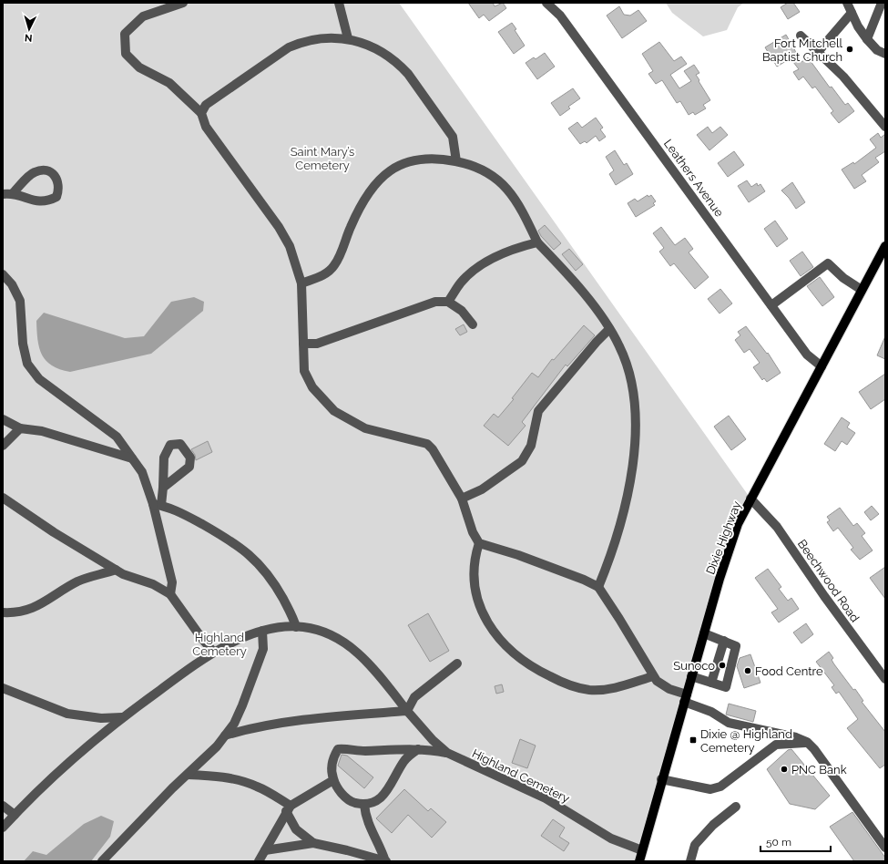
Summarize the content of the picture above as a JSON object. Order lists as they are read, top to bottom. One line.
{"streets":{"main road":["Dixie Highway"],"street":["Leathers Avenue","Beechwood Road","Highland Cemetery"]},"crossings":[["Leathers Avenue","Dixie Highway"],["Dixie Highway","Beechwood Road"],["Dixie Highway","Highland Cemetery"]],"parks":["Saint Mary’s Cemetery","Highland Cemetery"],"places":{"other":["Fort Mitchell Baptist Church","Sunoco","Food Centre","PNC Bank"],"transit":["Dixie @ Highland Cemetery"]},"scale_bar":"50 m","north":"bottom"}
